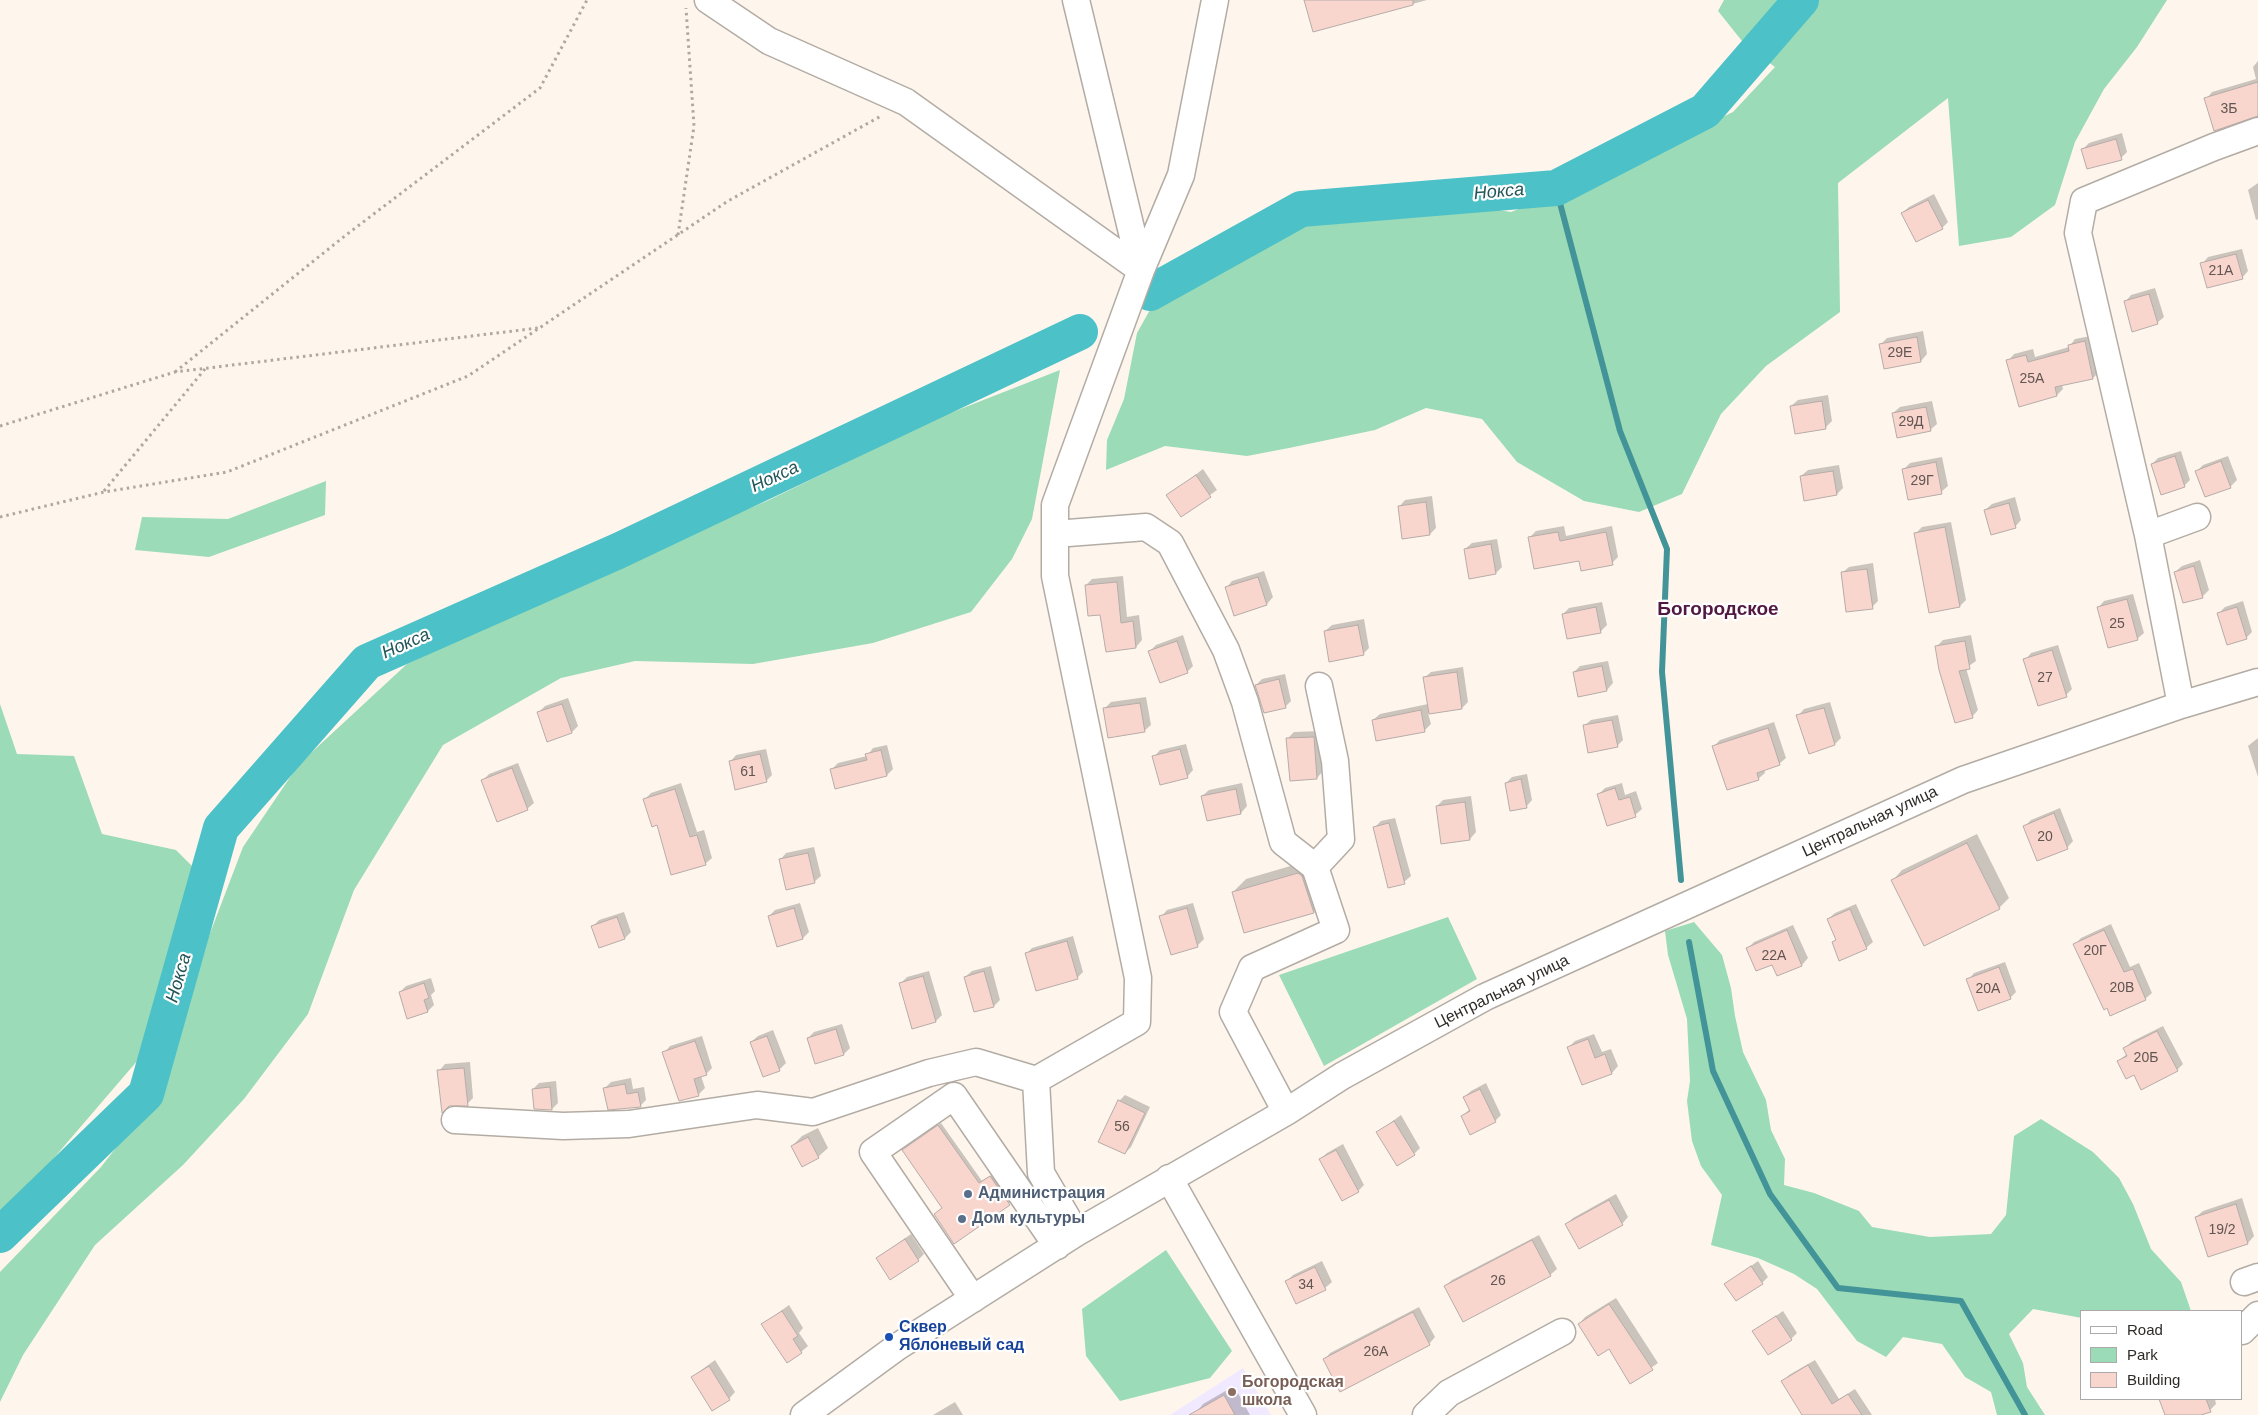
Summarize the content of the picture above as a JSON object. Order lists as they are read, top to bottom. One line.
{"streets":{"street":["Центральная улица"]},"districts":["Богородское"],"water":["Нокса"],"places":["Администрация","Дом культуры","Сквер Яблоневый сад","Богородская школа"],"house_numbers":["3Б","21А","29Е","25А","29Д","29Г","25","27","61","20","20Г","22А","20В","20А","20Б","56","19/2","26","34","26А"],"legend":["Road","Park","Building"]}
